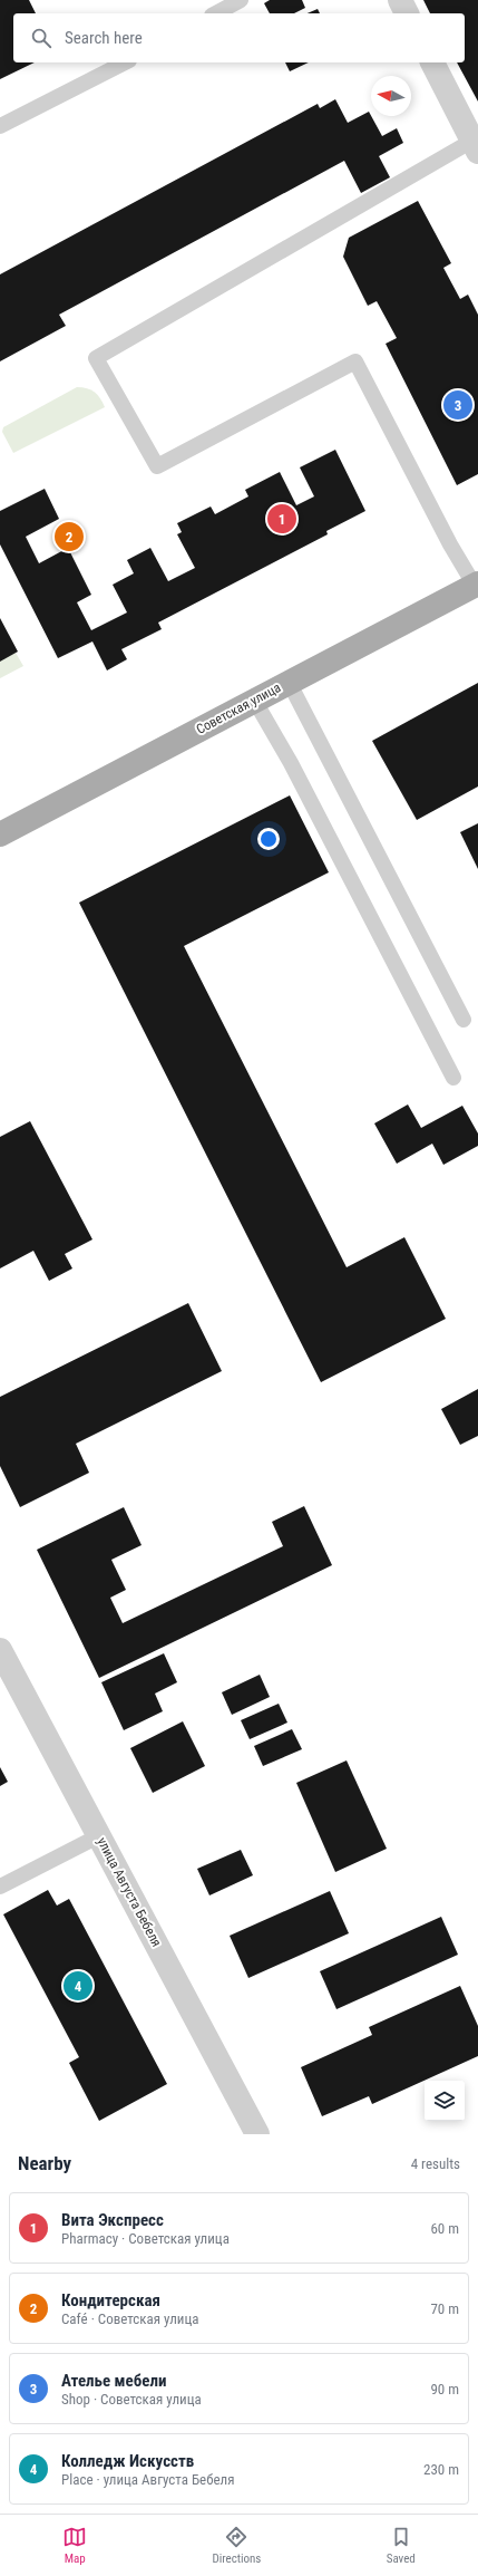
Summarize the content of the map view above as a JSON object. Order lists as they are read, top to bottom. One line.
{"streets":{"main road":["Советская улица"],"street":["улица Августа Бебеля"]},"north":"left","page":{"search":"Search here","pins":["3","1","2","4"],"heading":["Nearby","4 results"],"list":[{"mark":"1","name":"Вита Экспресс","note":"Pharmacy · Советская улица","value":"60 m"},{"mark":"2","name":"Кондитерская","note":"Café · Советская улица","value":"70 m"},{"mark":"3","name":"Ателье мебели","note":"Shop · Советская улица","value":"90 m"},{"mark":"4","name":"Колледж Искусств","note":"Place · улица Августа Бебеля","value":"230 m"}],"nav":["Map","Directions","Saved"]}}
